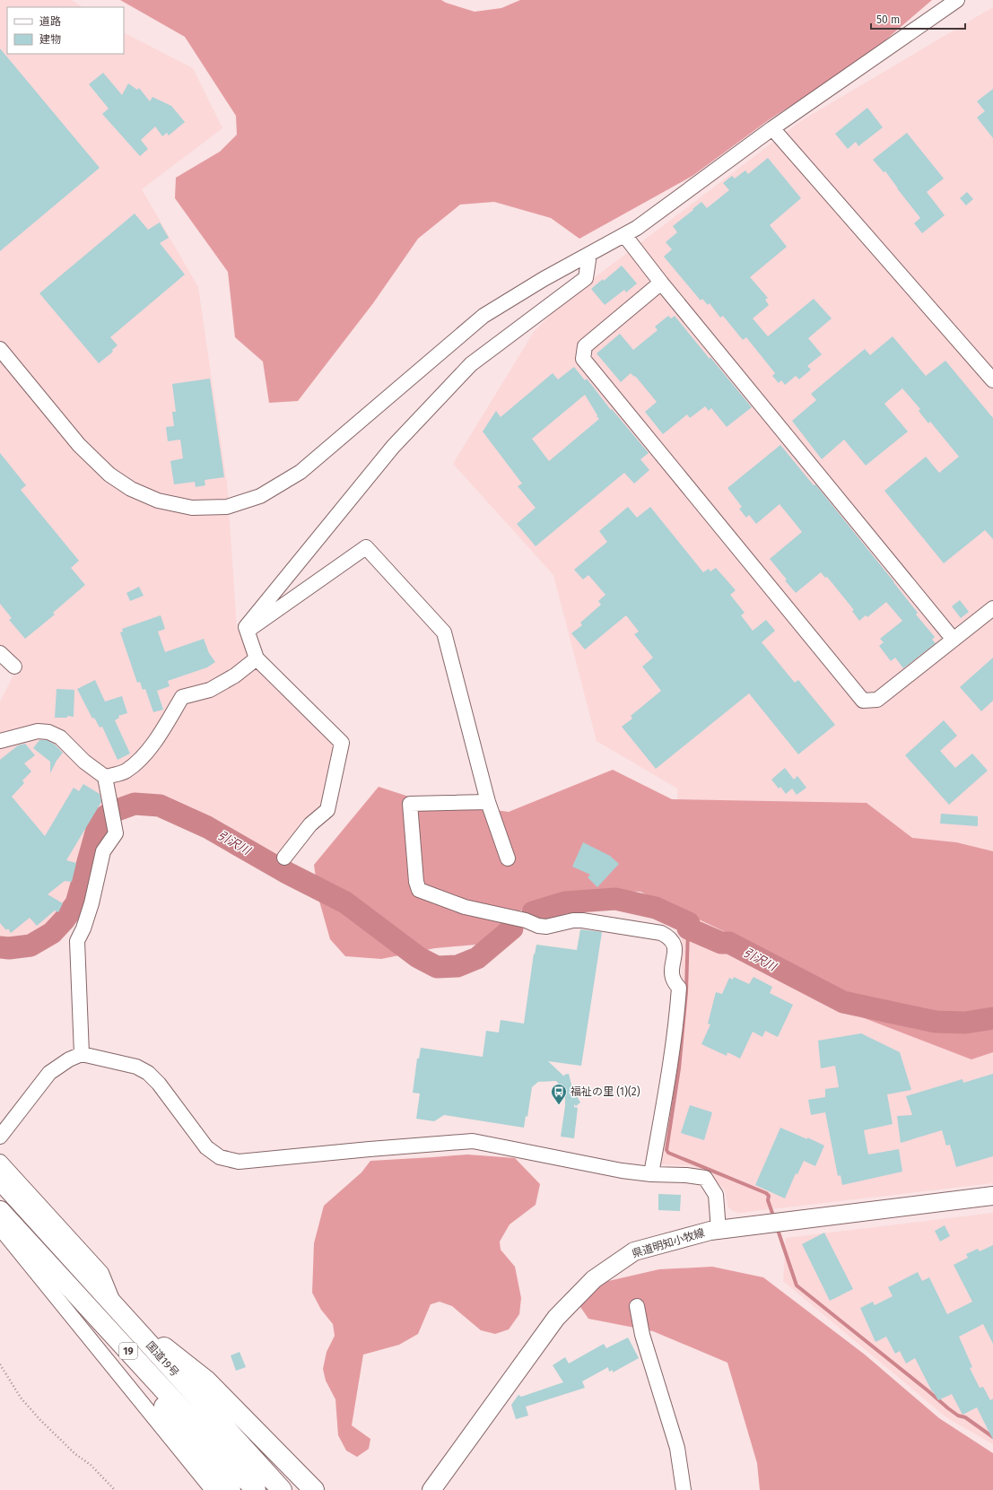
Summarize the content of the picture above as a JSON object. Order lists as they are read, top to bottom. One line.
{"streets":{"highway":["19","国道19号"],"main road":["県道明知小牧線"]},"water":["引沢川"],"places":{"bus stop":["福祉の里 (1)(2)"]},"legend":["道路","建物"],"scale_bar":"50 m"}
